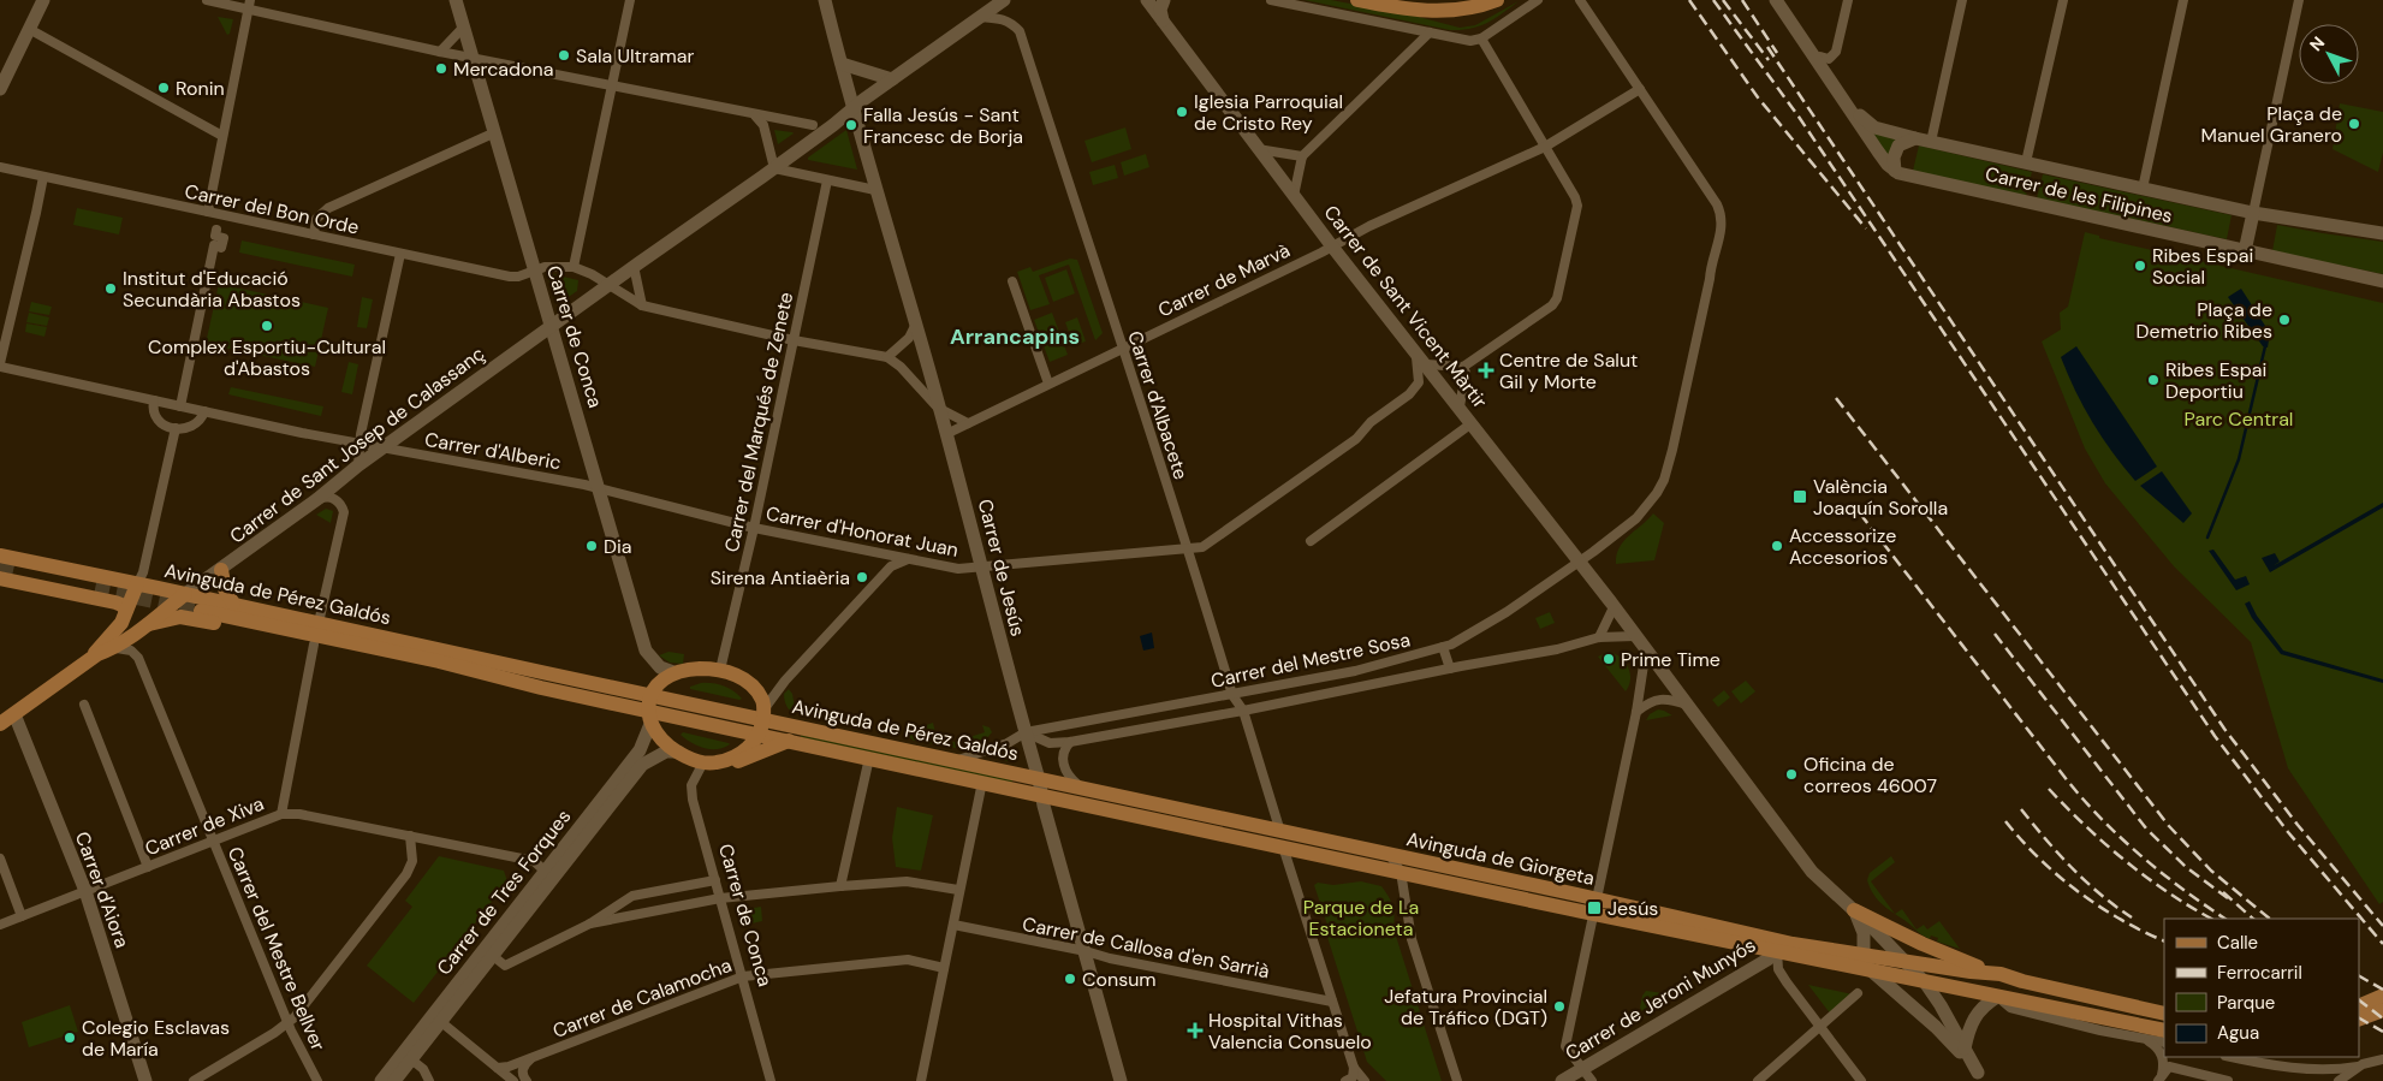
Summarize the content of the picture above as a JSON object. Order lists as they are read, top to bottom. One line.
{"streets":{"main road":["Carrer de les Filipines","Carrer de Sant Vicent Màrtir","Carrer de Conca","Carrer de Sant Josep de Calassanç","Carrer de Jesús","Avinguda de Pérez Galdós","Avinguda de Giorgeta","Carrer d'Aiora","Carrer de Tres Forques","Carrer de Jeroni Munyós"],"street":["Carrer del Bon Orde","Carrer de Marvà","Carrer d'Albacete","Carrer del Marqués de Zenete","Carrer d'Alberic","Carrer d'Honorat Juan","Carrer del Mestre Sosa","Carrer de Xiva","Carrer de Callosa d'en Sarrià","Carrer del Mestre Bellver","Carrer de Calamocha"]},"crossings":[["Carrer del Bon Orde","Carrer de Conca"],["Carrer de Marvà","Carrer de Sant Vicent Màrtir"],["Carrer de Marvà","Carrer d'Albacete"],["Carrer de Marvà","Carrer de Jesús"],["Carrer de Marvà","Carrer del Mestre Sosa"],["Carrer de Sant Vicent Màrtir","Carrer d'Honorat Juan"],["Carrer de Sant Vicent Màrtir","Carrer del Mestre Sosa"],["Carrer de Sant Vicent Màrtir","Avinguda de Giorgeta"],["Carrer de Conca","Carrer de Sant Josep de Calassanç"],["Carrer de Conca","Carrer d'Alberic"],["Carrer de Conca","Carrer d'Honorat Juan"],["Carrer de Conca","Avinguda de Pérez Galdós"],["Carrer de Conca","Carrer de Calamocha"],["Carrer d'Albacete","Carrer de Sant Josep de Calassanç"],["Carrer d'Albacete","Carrer d'Honorat Juan"],["Carrer d'Albacete","Carrer del Mestre Sosa"],["Carrer d'Albacete","Avinguda de Giorgeta"],["Carrer d'Albacete","Carrer de Callosa d'en Sarrià"],["Carrer del Marqués de Zenete","Carrer d'Honorat Juan"],["Carrer del Marqués de Zenete","Avinguda de Pérez Galdós"],["Carrer de Sant Josep de Calassanç","Carrer d'Alberic"],["Carrer de Sant Josep de Calassanç","Carrer de Jesús"],["Carrer de Sant Josep de Calassanç","Avinguda de Pérez Galdós"],["Carrer d'Alberic","Carrer d'Honorat Juan"],["Carrer d'Honorat Juan","Carrer de Jesús"],["Carrer de Jesús","Avinguda de Pérez Galdós"],["Carrer de Jesús","Carrer del Mestre Sosa"],["Carrer de Jesús","Avinguda de Giorgeta"],["Carrer de Jesús","Carrer de Callosa d'en Sarrià"],["Avinguda de Pérez Galdós","Carrer del Mestre Sosa"],["Avinguda de Pérez Galdós","Avinguda de Giorgeta"],["Avinguda de Pérez Galdós","Carrer de Tres Forques"],["Carrer de Xiva","Carrer d'Aiora"],["Carrer de Xiva","Carrer de Tres Forques"],["Carrer de Xiva","Carrer del Mestre Bellver"],["Avinguda de Giorgeta","Carrer de Jeroni Munyós"]],"districts":["Arrancapins"],"parks":["Parc Central","Parque de La Estacioneta"],"places":{"other":["Sala Ultramar","Mercadona","Ronin","Iglesia Parroquial de Cristo Rey","Plaça de Manuel Granero","Falla Jesús - Sant Francesc de Borja","Ribes Espai Social","Institut d'Educació Secundària Abastos","Plaça de Demetrio Ribes","Complex Esportiu-Cultural d'Abastos","Ribes Espai Deportiu","Dia","Accessorize Accesorios","Sirena Antiaèria","Prime Time","Oficina de correos 46007","Consum","Jefatura Provincial de Tráfico (DGT)","Colegio Esclavas de María"],"health":["Centre de Salut Gil y Morte","Hospital Vithas Valencia Consuelo"],"transit":["València Joaquín Sorolla","Jesús"]},"legend":["Calle","Ferrocarril","Parque","Agua"],"north":"top left"}
